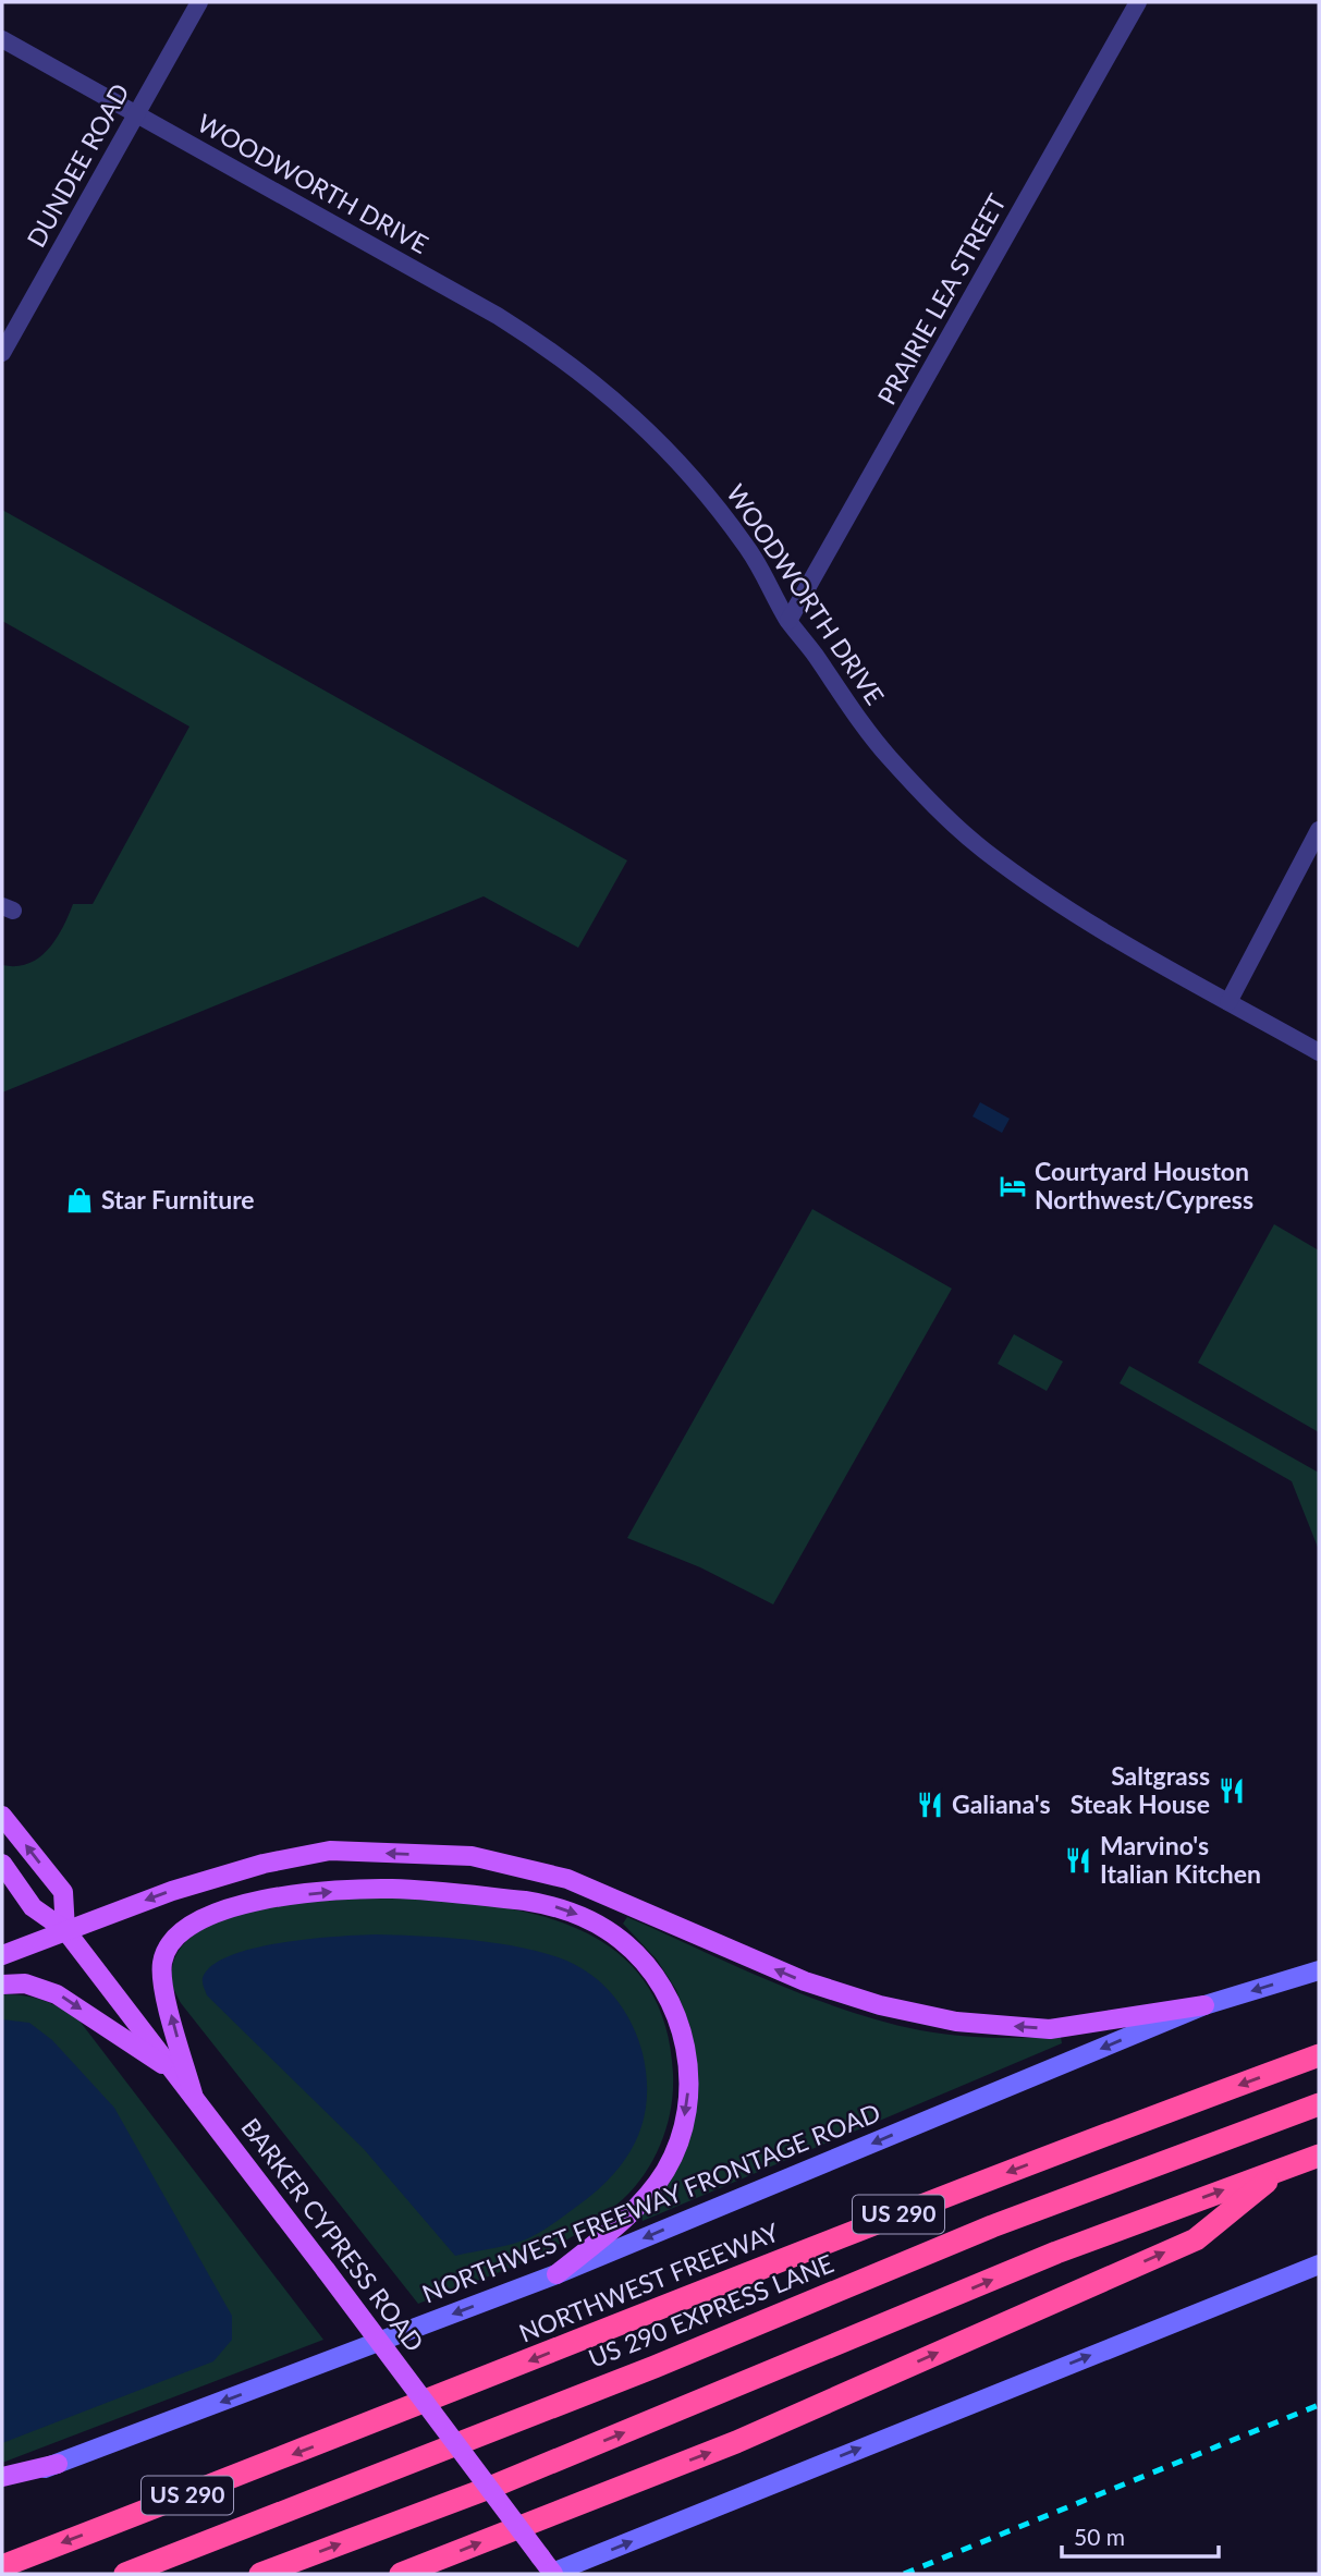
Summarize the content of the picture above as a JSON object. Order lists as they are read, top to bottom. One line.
{"streets":{"highway":["US 290","NORTHWEST FREEWAY","US 290 EXPRESS LANE"],"main road":["NORTHWEST FREEWAY FRONTAGE ROAD","BARKER CYPRESS ROAD"],"street":["DUNDEE ROAD","WOODWORTH DRIVE","PRAIRIE LEA STREET"]},"crossings":[["DUNDEE ROAD","WOODWORTH DRIVE"],["WOODWORTH DRIVE","PRAIRIE LEA STREET"]],"one_way":["NORTHWEST FREEWAY FRONTAGE ROAD"],"places":{"hotel":["Courtyard Houston Northwest/Cypress"],"shop":["Star Furniture"],"restaurant":["Saltgrass Steak House","Galiana's","Marvino's Italian Kitchen"]},"scale_bar":"50 m"}
